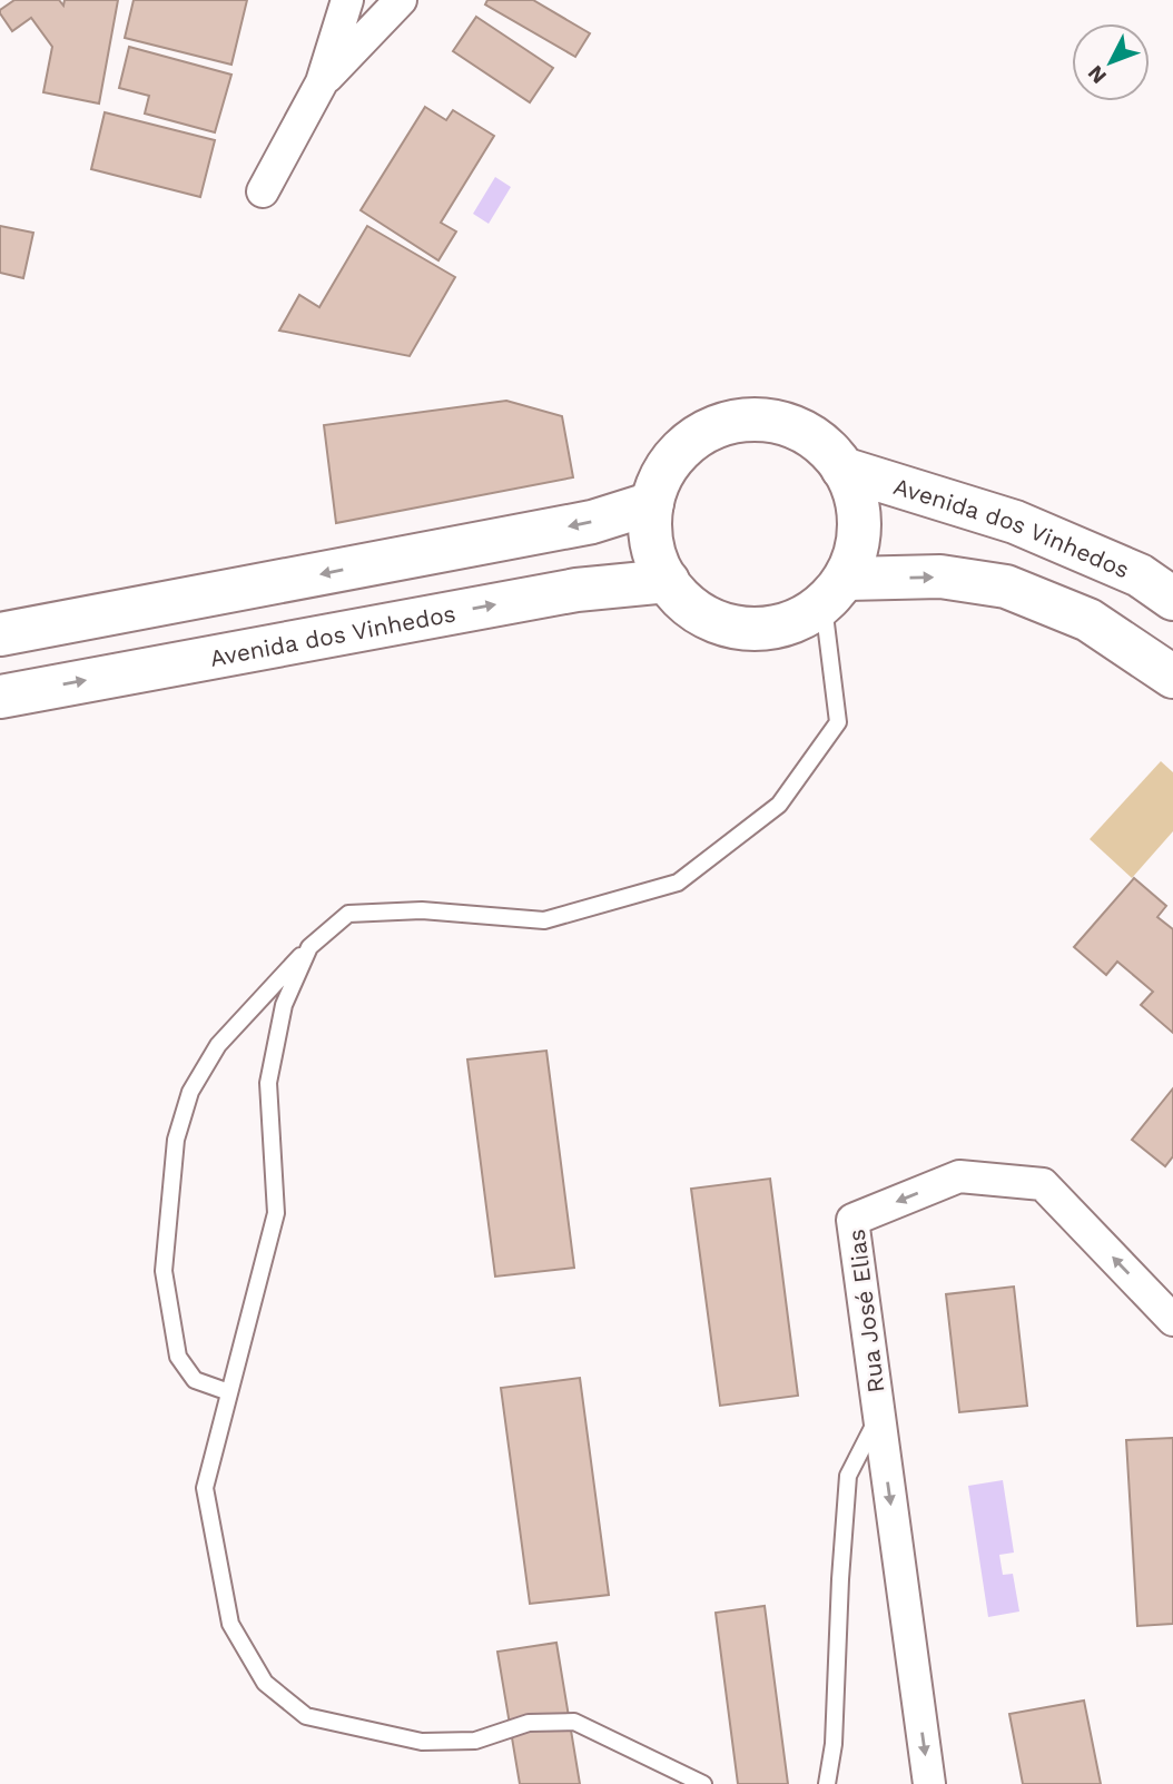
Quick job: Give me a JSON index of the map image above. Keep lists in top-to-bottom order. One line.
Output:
{"streets":{"main road":["Avenida dos Vinhedos"],"street":["Rua José Elias"]},"north":"bottom left"}
